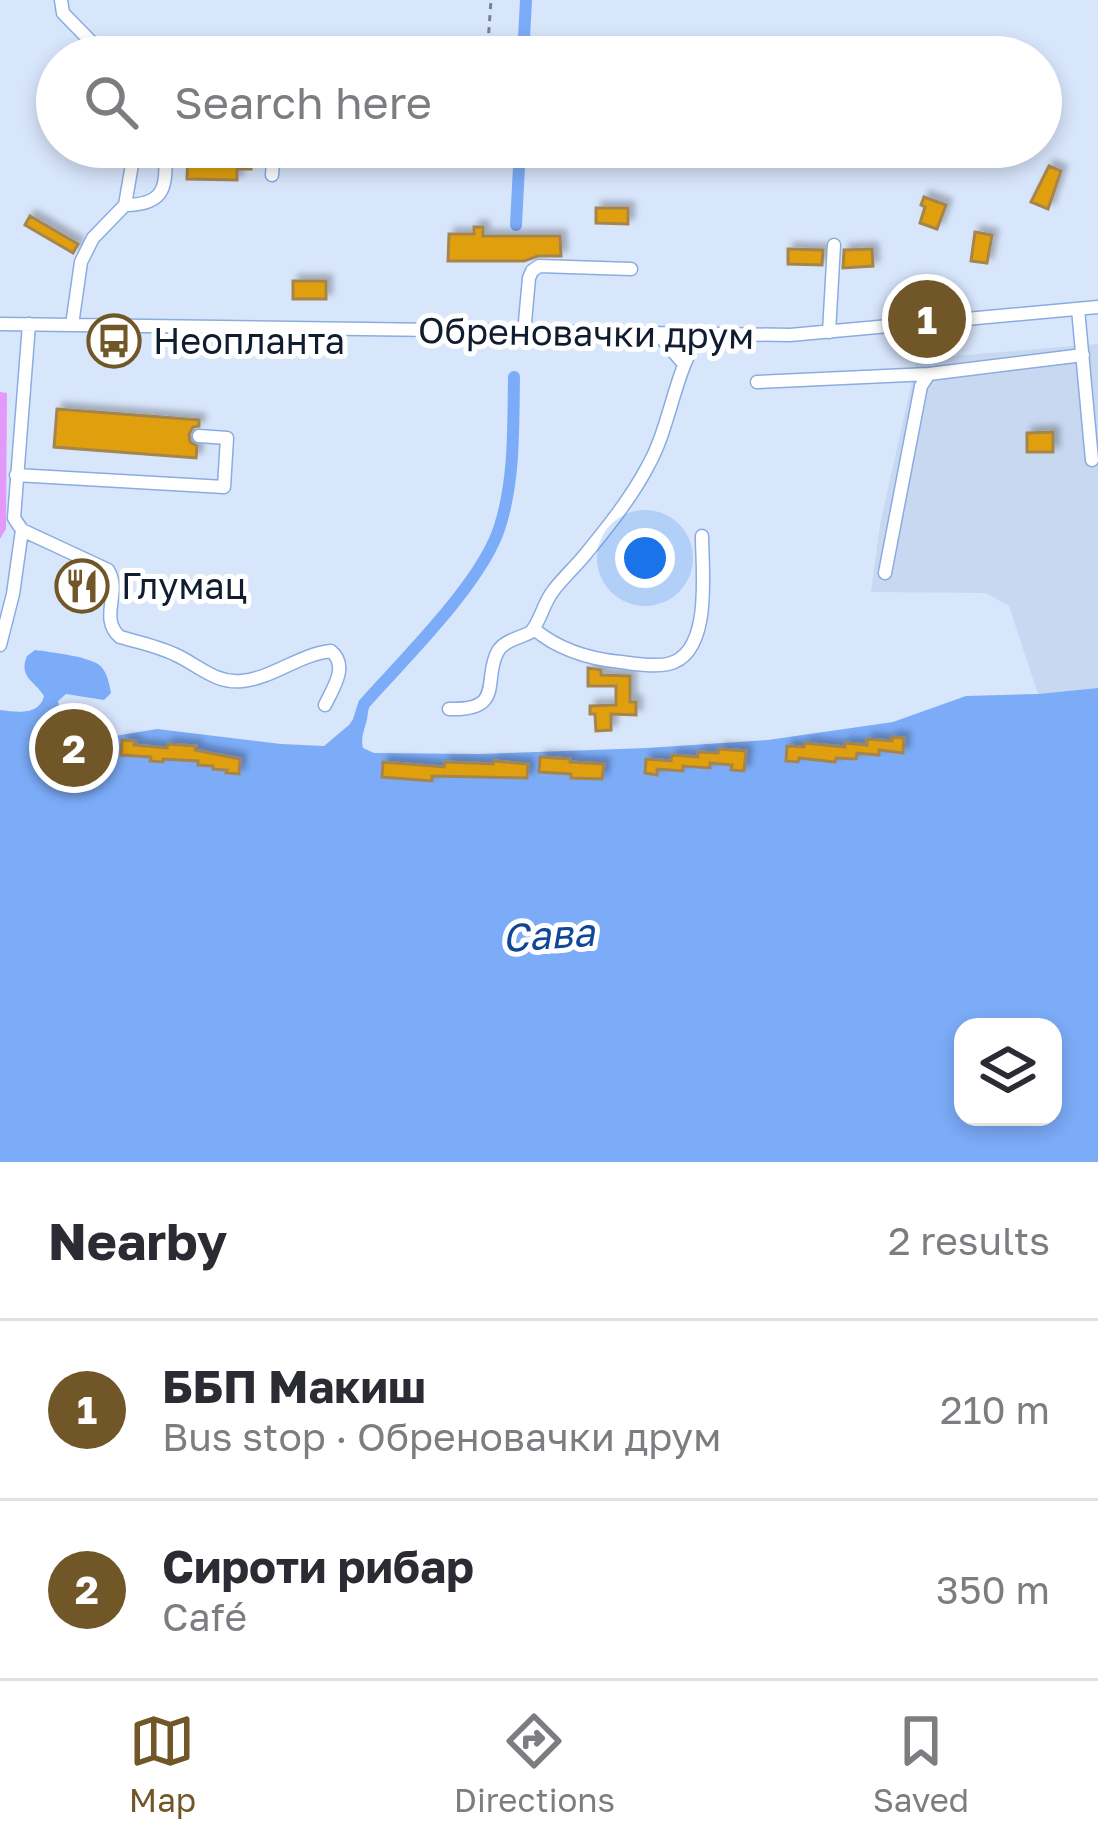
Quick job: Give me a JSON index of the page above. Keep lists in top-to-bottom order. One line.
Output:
{"streets":{"street":["Обреновачки друм"]},"water":["Сава"],"places":{"bus stop":["Неопланта"],"restaurant":["Глумац"]},"page":{"search":"Search here","pins":["1","2"],"heading":["Nearby","2 results"],"list":[{"mark":"1","name":"ББП Макиш","note":"Bus stop · Обреновачки друм","value":"210 m"},{"mark":"2","name":"Сироти рибар","note":"Café","value":"350 m"}],"nav":["Map","Directions","Saved"]}}
